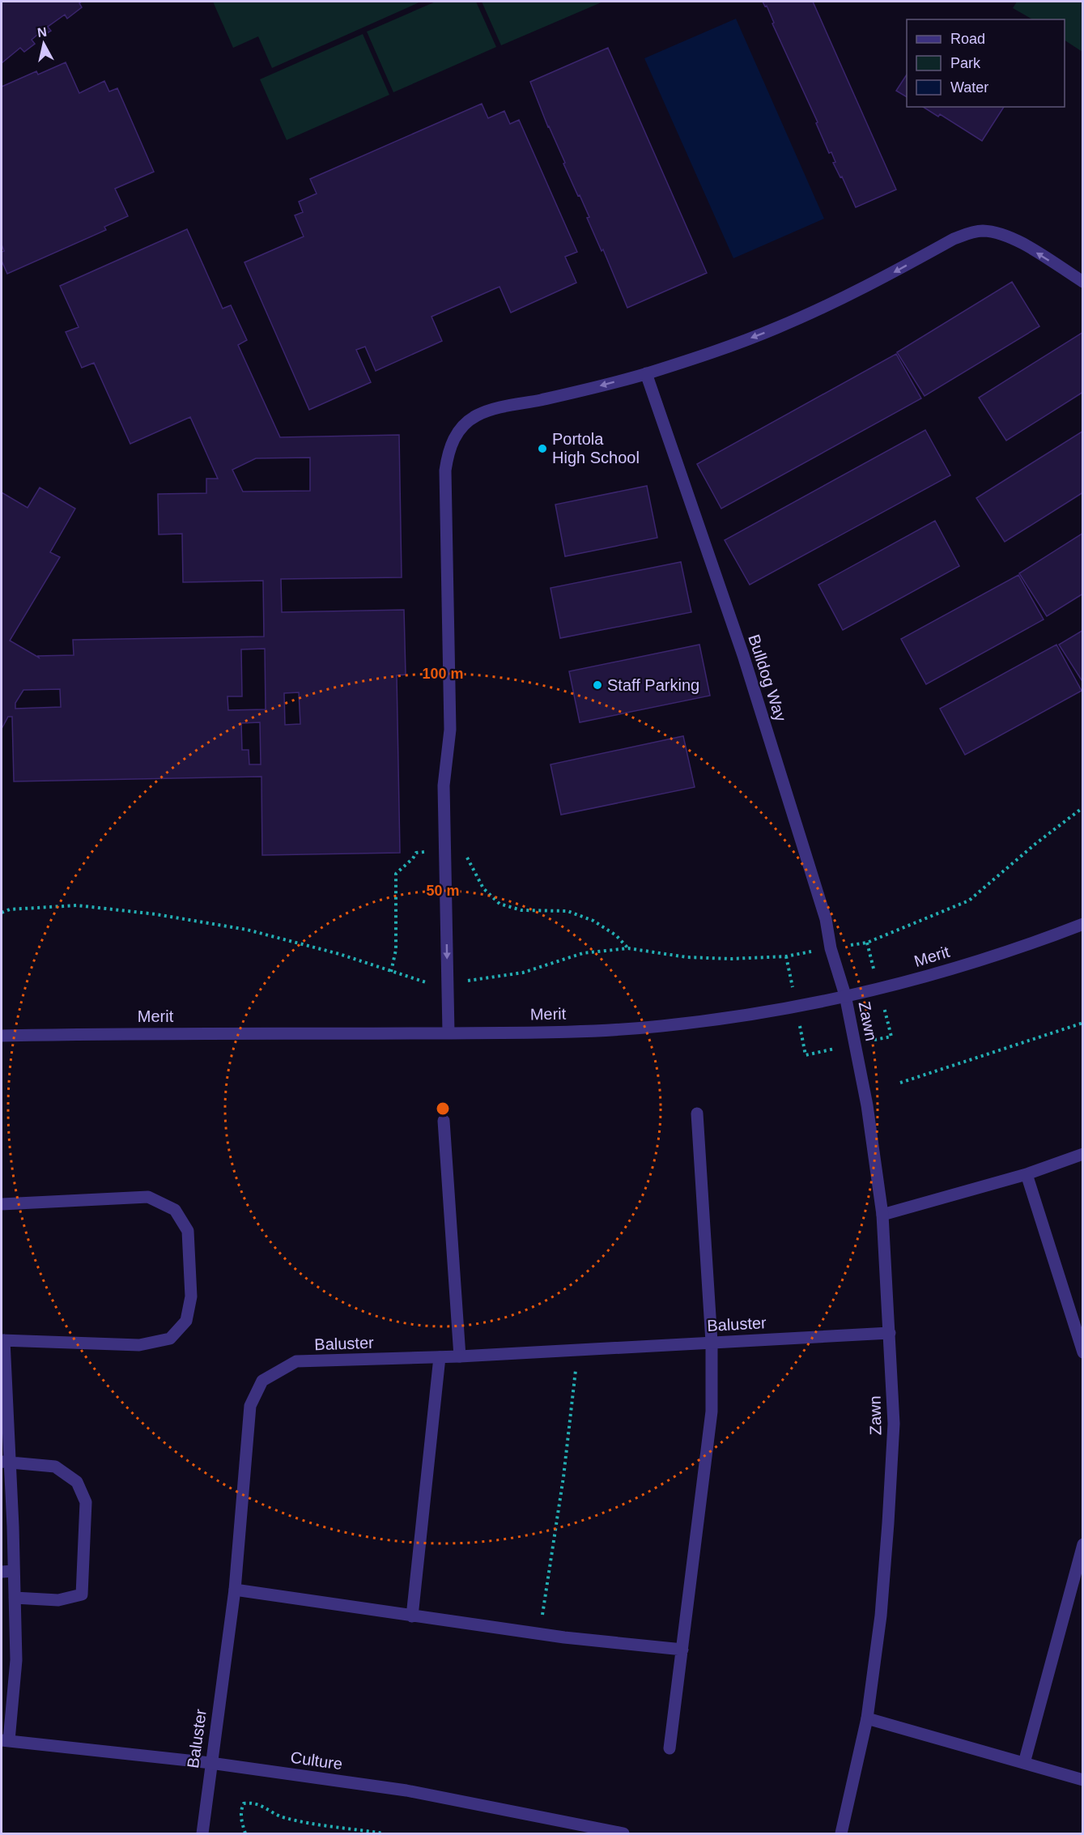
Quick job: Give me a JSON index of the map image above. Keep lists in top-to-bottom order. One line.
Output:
{"streets":{"street":["Bulldog Way","Merit","Zawn","Baluster","Culture"]},"crossings":[["Bulldog Way","Merit"],["Bulldog Way","Zawn"],["Merit","Zawn"],["Zawn","Baluster"],["Baluster","Culture"]],"places":["Portola High School","Staff Parking"],"legend":["Road","Park","Water"],"north":"top","rings":["100 m","50 m"]}
